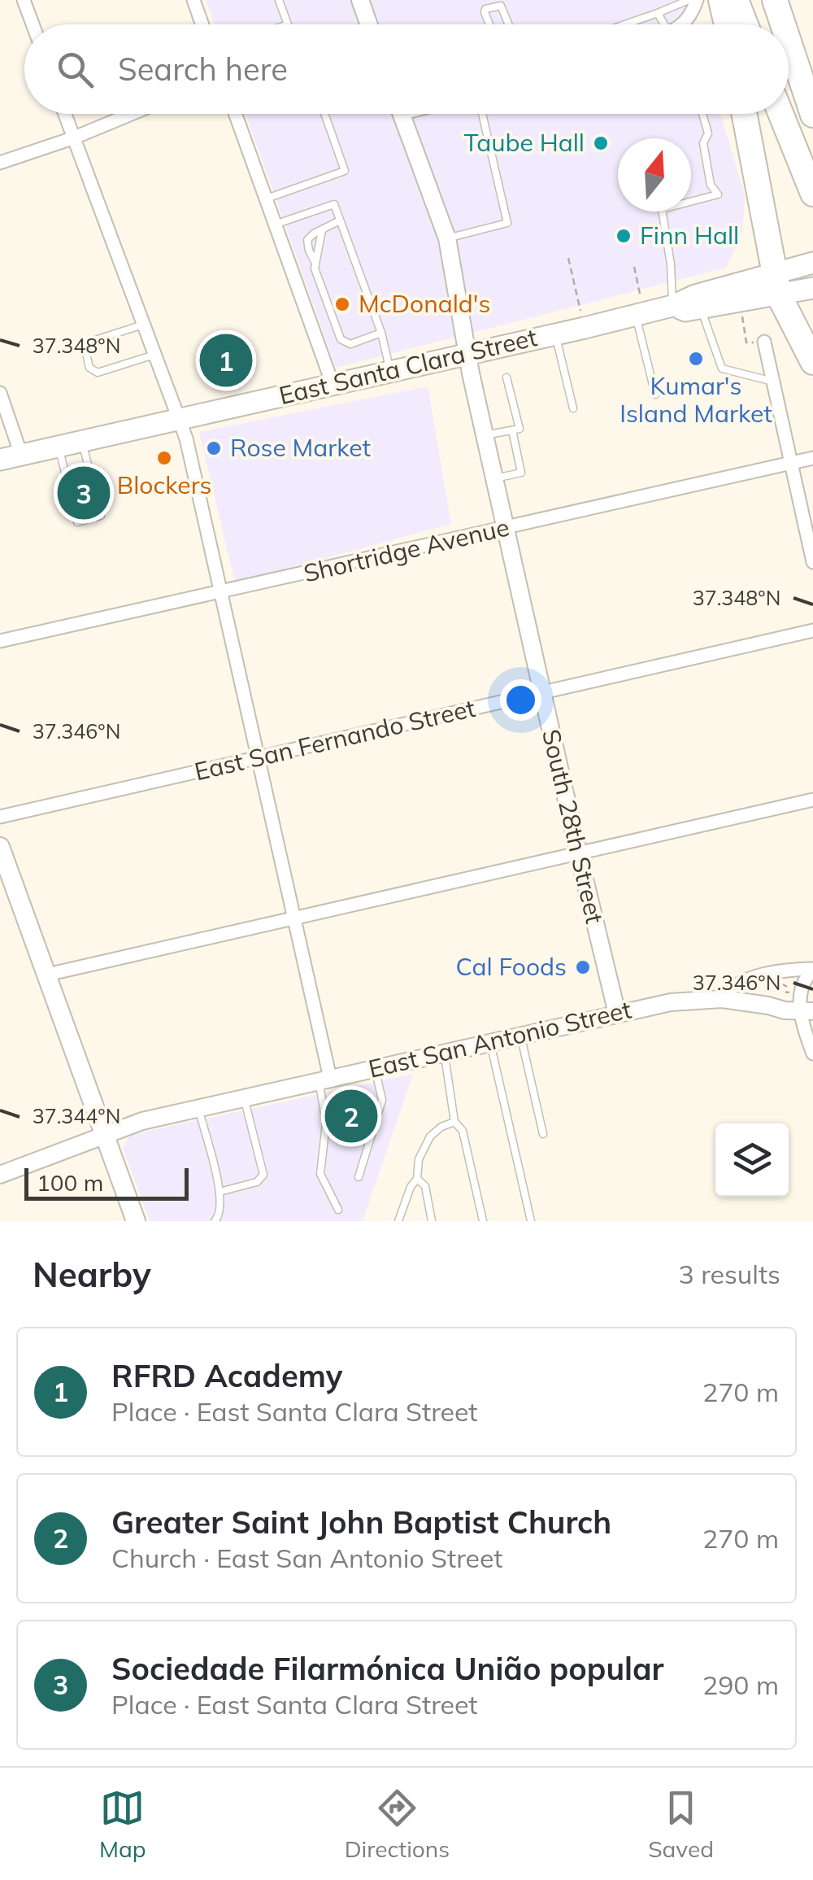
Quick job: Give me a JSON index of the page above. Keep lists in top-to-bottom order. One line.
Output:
{"streets":{"main road":["East Santa Clara Street"],"street":["Shortridge Avenue","East San Fernando Street","South 28th Street","East San Antonio Street"]},"crossings":[["East Santa Clara Street","South 28th Street"],["Shortridge Avenue","South 28th Street"],["East San Fernando Street","South 28th Street"],["South 28th Street","East San Antonio Street"]],"places":["Taube Hall","Finn Hall","McDonald's","Kumar's Island Market","Rose Market","Blockers","Cal Foods"],"scale_bar":"100 m","north":"top","page":{"search":"Search here","pins":["1","3","2"],"scale":"100 m","heading":["Nearby","3 results"],"list":[{"mark":"1","name":"RFRD Academy","note":"Place · East Santa Clara Street","value":"270 m"},{"mark":"2","name":"Greater Saint John Baptist Church","note":"Church · East San Antonio Street","value":"270 m"},{"mark":"3","name":"Sociedade Filarmónica União popular","note":"Place · East Santa Clara Street","value":"290 m"}],"nav":["Map","Directions","Saved"]},"coordinates":["37.348°N","37.346°N","37.344°N"]}
